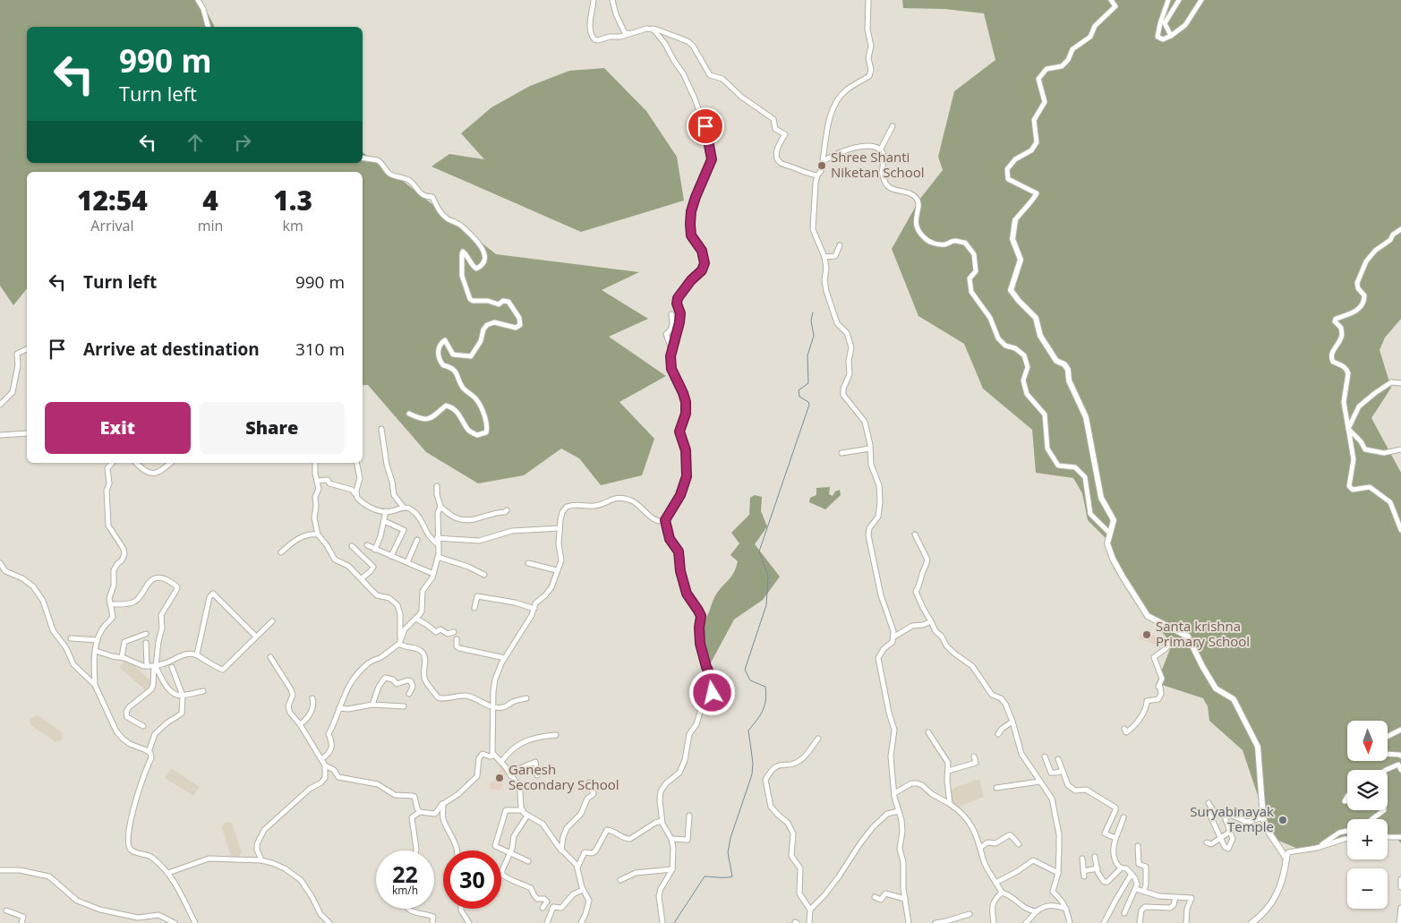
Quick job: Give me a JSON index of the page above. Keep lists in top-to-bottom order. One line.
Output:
{"places":["Shree Shanti Niketan School","Santa krishna Primary School","Ganesh Secondary School","Suryabinayak Temple"],"north":"bottom","page":{"turn":["990 m","Turn left"],"eta":["12:54","Arrival","4","min","1.3","km"],"list":[{"name":"Turn left","value":"990 m"},{"name":"Arrive at destination","value":"310 m"}],"buttons":["Exit","Share"],"map_buttons":["+","−"],"speed":"22 km/h","limit":"30"}}
